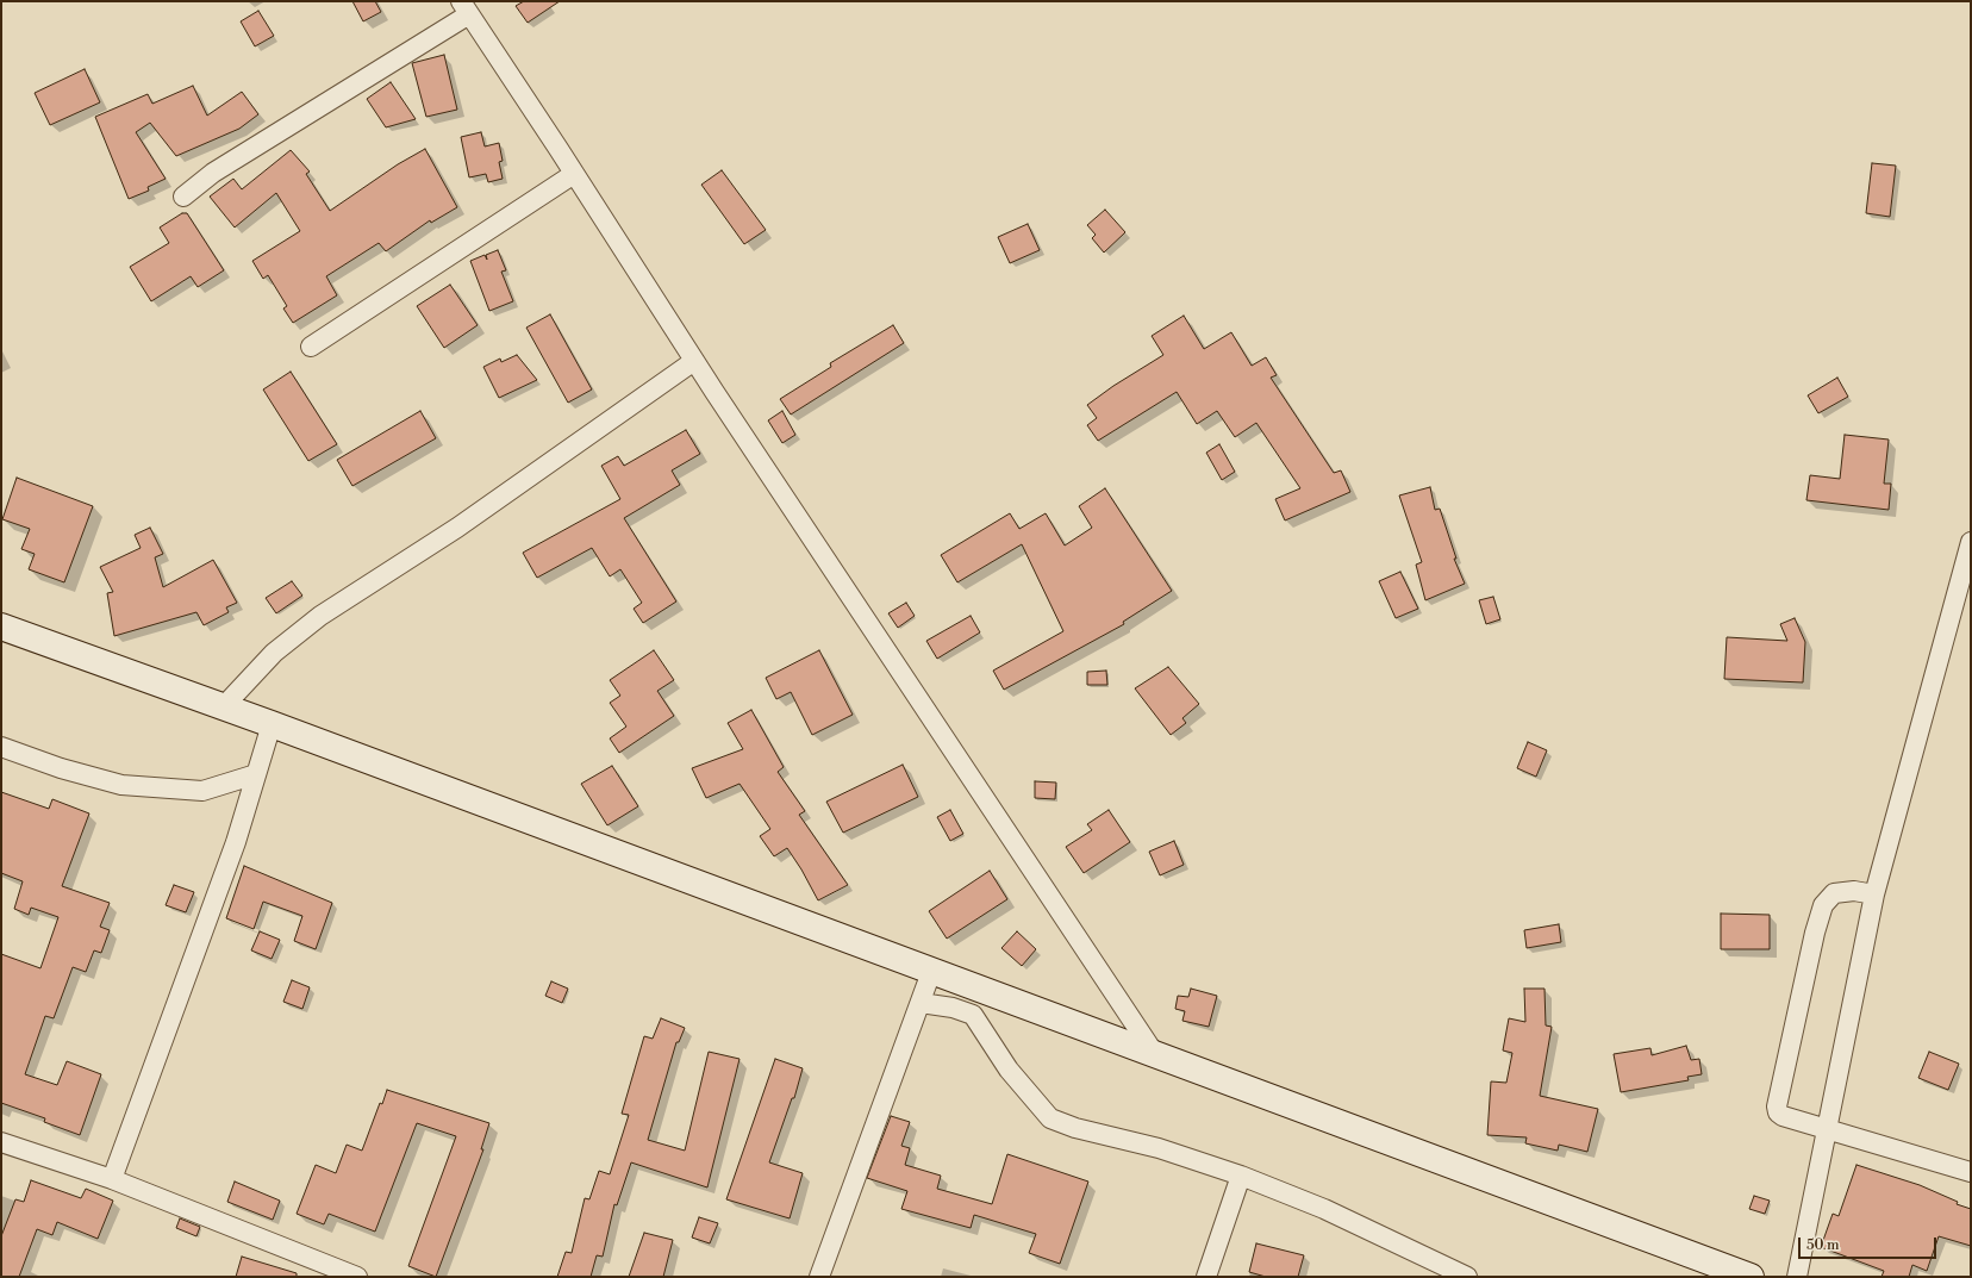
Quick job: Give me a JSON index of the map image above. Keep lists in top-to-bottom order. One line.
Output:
{"scale_bar":"50 m"}
